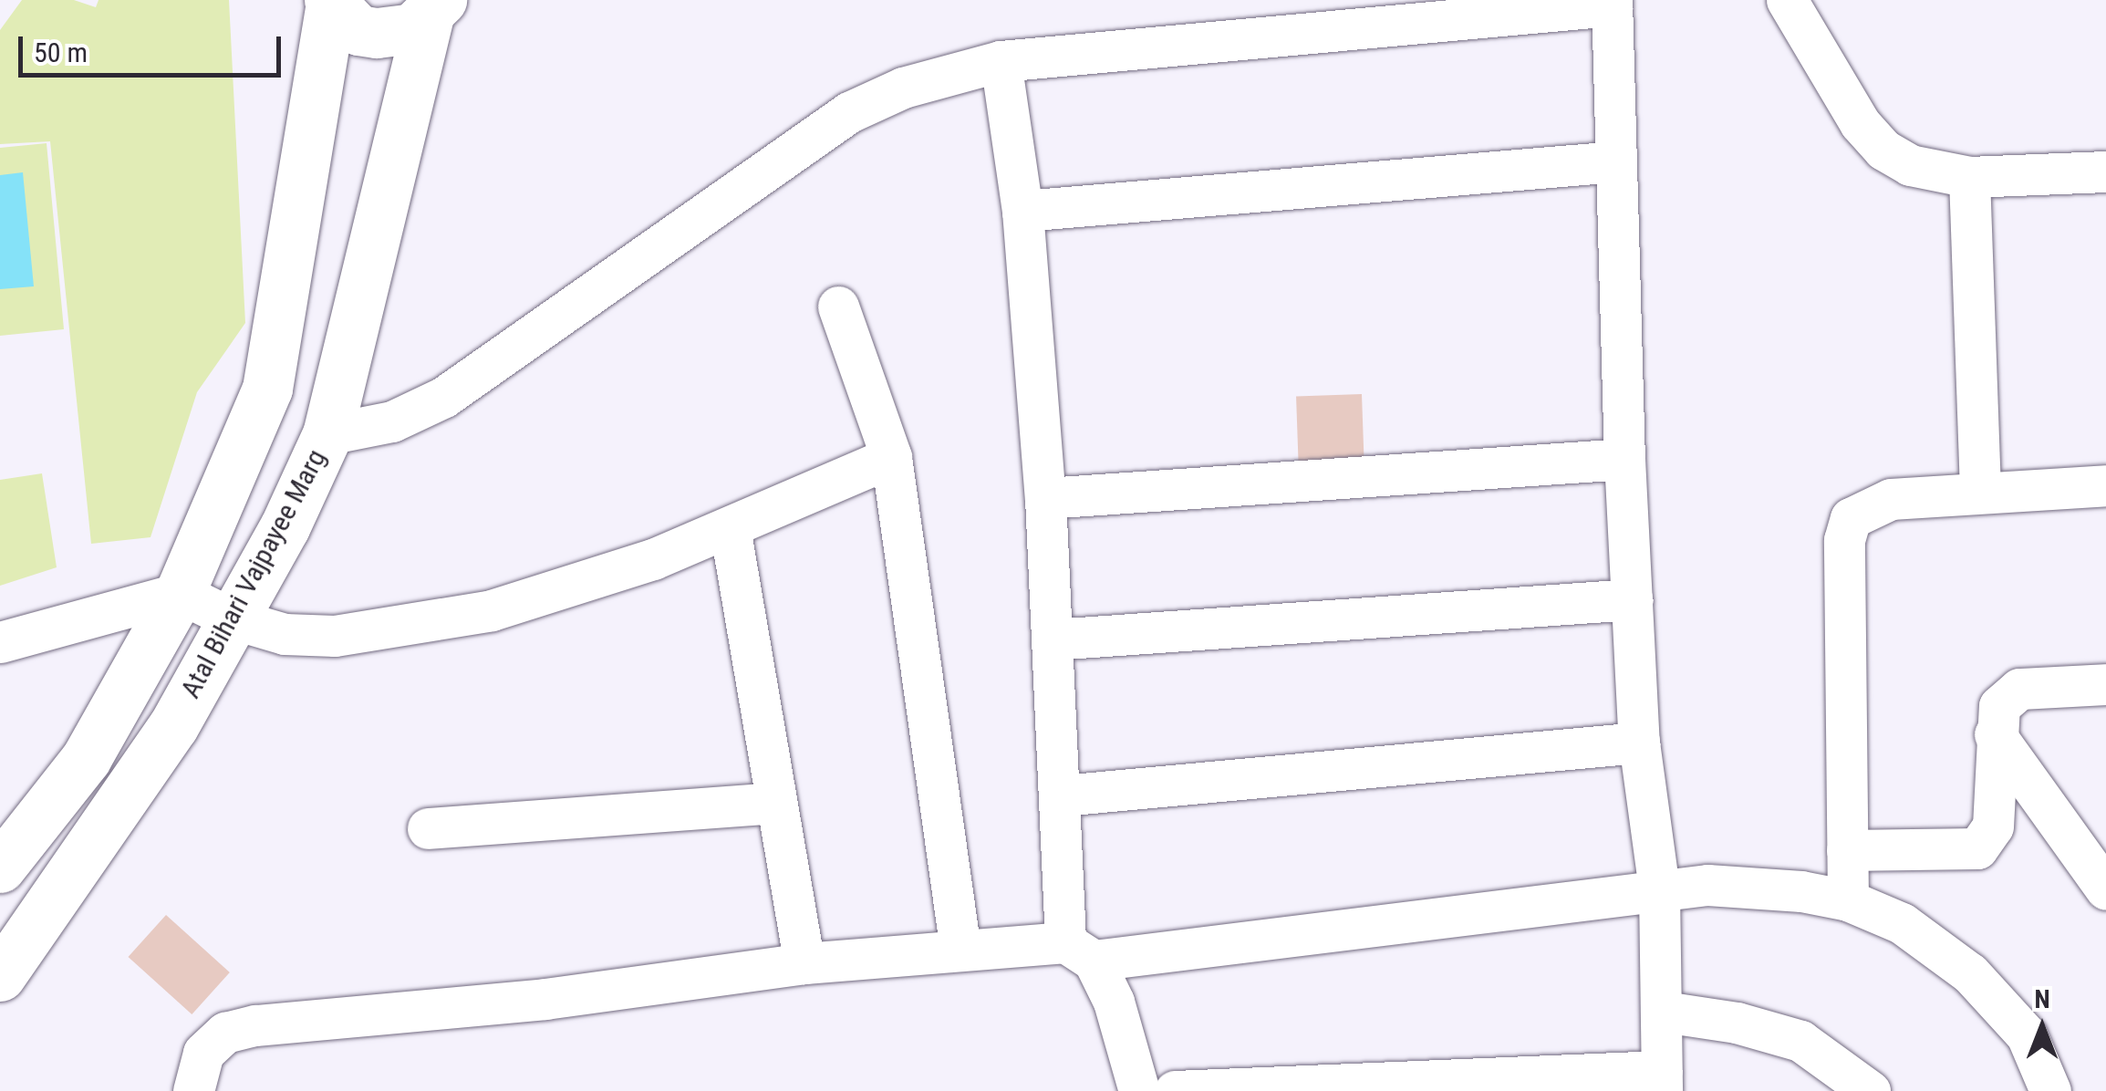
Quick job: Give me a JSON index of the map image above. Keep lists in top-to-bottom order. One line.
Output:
{"streets":{"main road":["Atal Bihari Vajpayee Marg"]},"scale_bar":"50 m","north":"top"}
